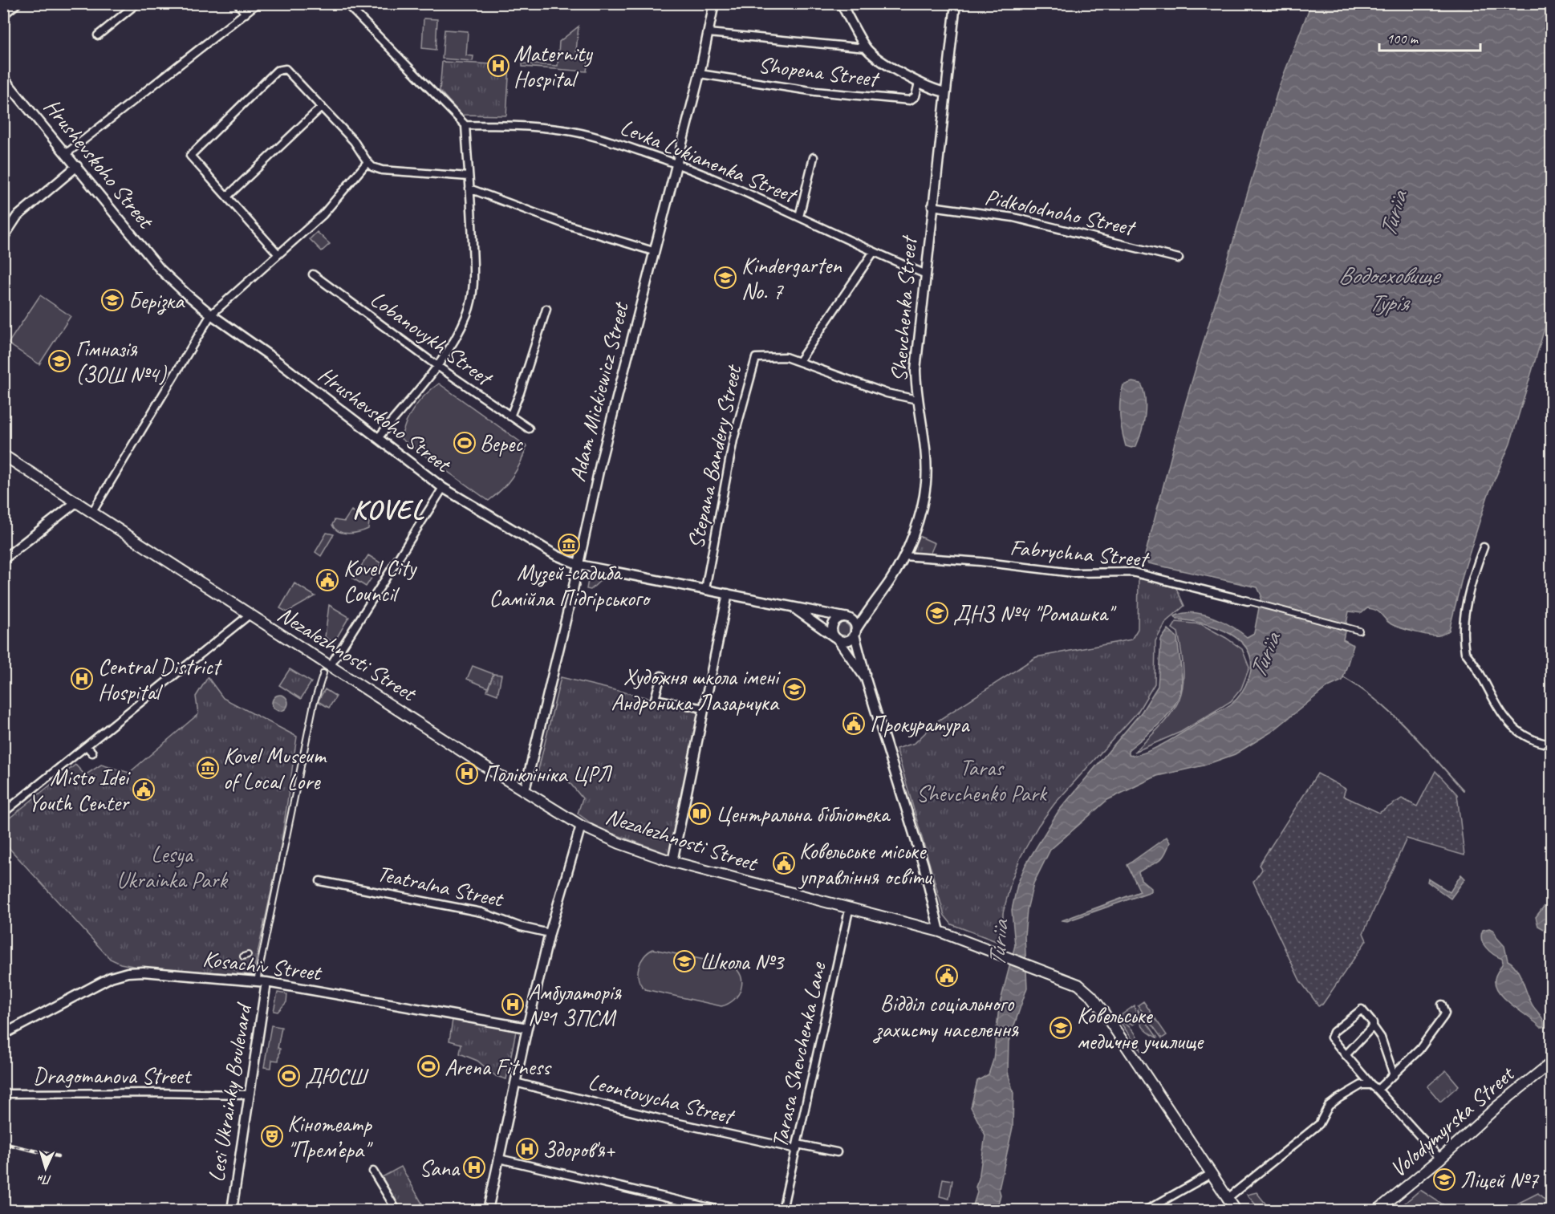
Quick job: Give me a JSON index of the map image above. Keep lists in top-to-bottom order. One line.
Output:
{"streets":{"main road":["Nezalezhnosti Street","Volodymyrska Street"],"street":["Shopena Street","Levka Lukianenka Street","Hrushevskoho Street","Pidkolodnoho Street","Shevchenka Street","Lobanovykh Street","Adam Mickiewicz Street","Stepana Bandery Street","Fabrychna Street","Teatralna Street","Kosachiv Street","Tarasa Shevchenka Lane","Dragomanova Street","Lesi Ukrainky Boulevard","Leontovycha Street"]},"crossings":[["Shopena Street","Adam Mickiewicz Street"],["Levka Lukianenka Street","Shevchenka Street"],["Levka Lukianenka Street","Adam Mickiewicz Street"],["Hrushevskoho Street","Shevchenka Street"],["Hrushevskoho Street","Adam Mickiewicz Street"],["Hrushevskoho Street","Stepana Bandery Street"],["Pidkolodnoho Street","Shevchenka Street"],["Shevchenka Street","Stepana Bandery Street"],["Shevchenka Street","Fabrychna Street"],["Adam Mickiewicz Street","Nezalezhnosti Street"],["Nezalezhnosti Street","Tarasa Shevchenka Lane"],["Kosachiv Street","Lesi Ukrainky Boulevard"],["Tarasa Shevchenka Lane","Leontovycha Street"],["Dragomanova Street","Lesi Ukrainky Boulevard"]],"districts":["KOVEL"],"water":["Turiia","Водосховище Турія"],"parks":["Taras Shevchenko Park","Lesya Ukrainka Park"],"places":{"hospital":["Maternity Hospital","Central District Hospital","Поліклініка ЦРЛ","Амбулаторія №1 ЗПСМ","Здоров'я+","Sana"],"school or university":["Kindergarten No. 7","Берізка","Гімназія (ЗОШ №4)","ДНЗ №4 \"Ромашка\"","Художня школа імені Андроника Лазарчука","Школа №3","Ковельське медичне училище","Ліцей №7"],"sports":["Верес","Arena Fitness","ДЮСШ"],"museum":["Музей-садиба Самійла Підгірського","Kovel Museum of Local Lore"],"public building":["Kovel City Council","Прокуратура","Misto Idei Youth Center","Ковельське міське управління освіти","Відділ соціального захисту населення"],"library":["Центральна бібліотека"],"theatre":["Кінотеатр \"Прем’єра\""]},"scale_bar":"100 m","north":"bottom"}
